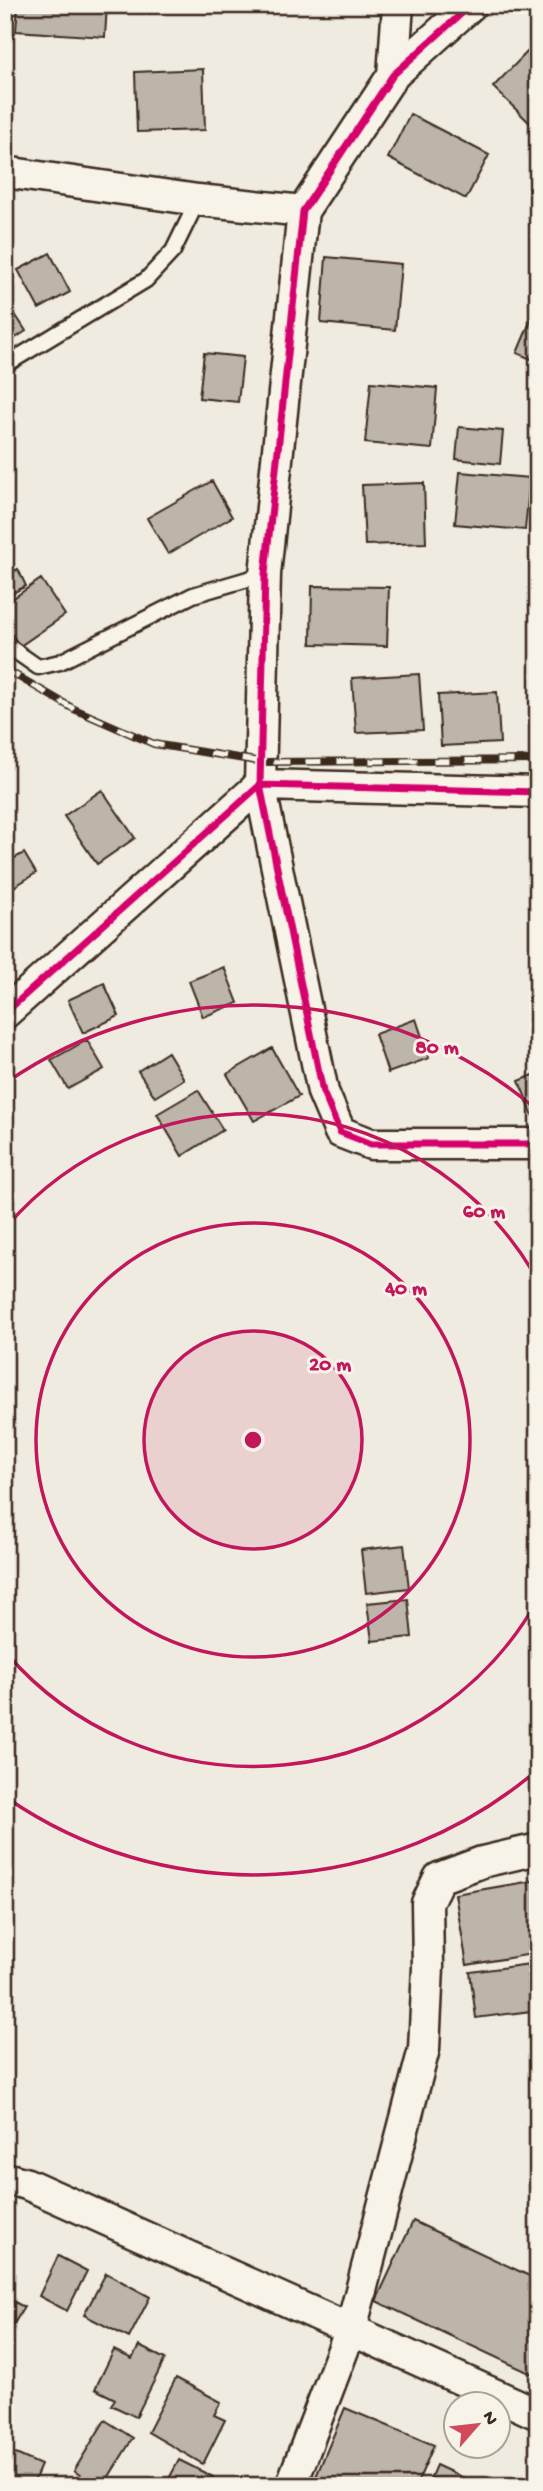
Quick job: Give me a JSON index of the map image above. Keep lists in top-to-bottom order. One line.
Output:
{"north":"top right","rings":["80 m","60 m","40 m","20 m"]}
